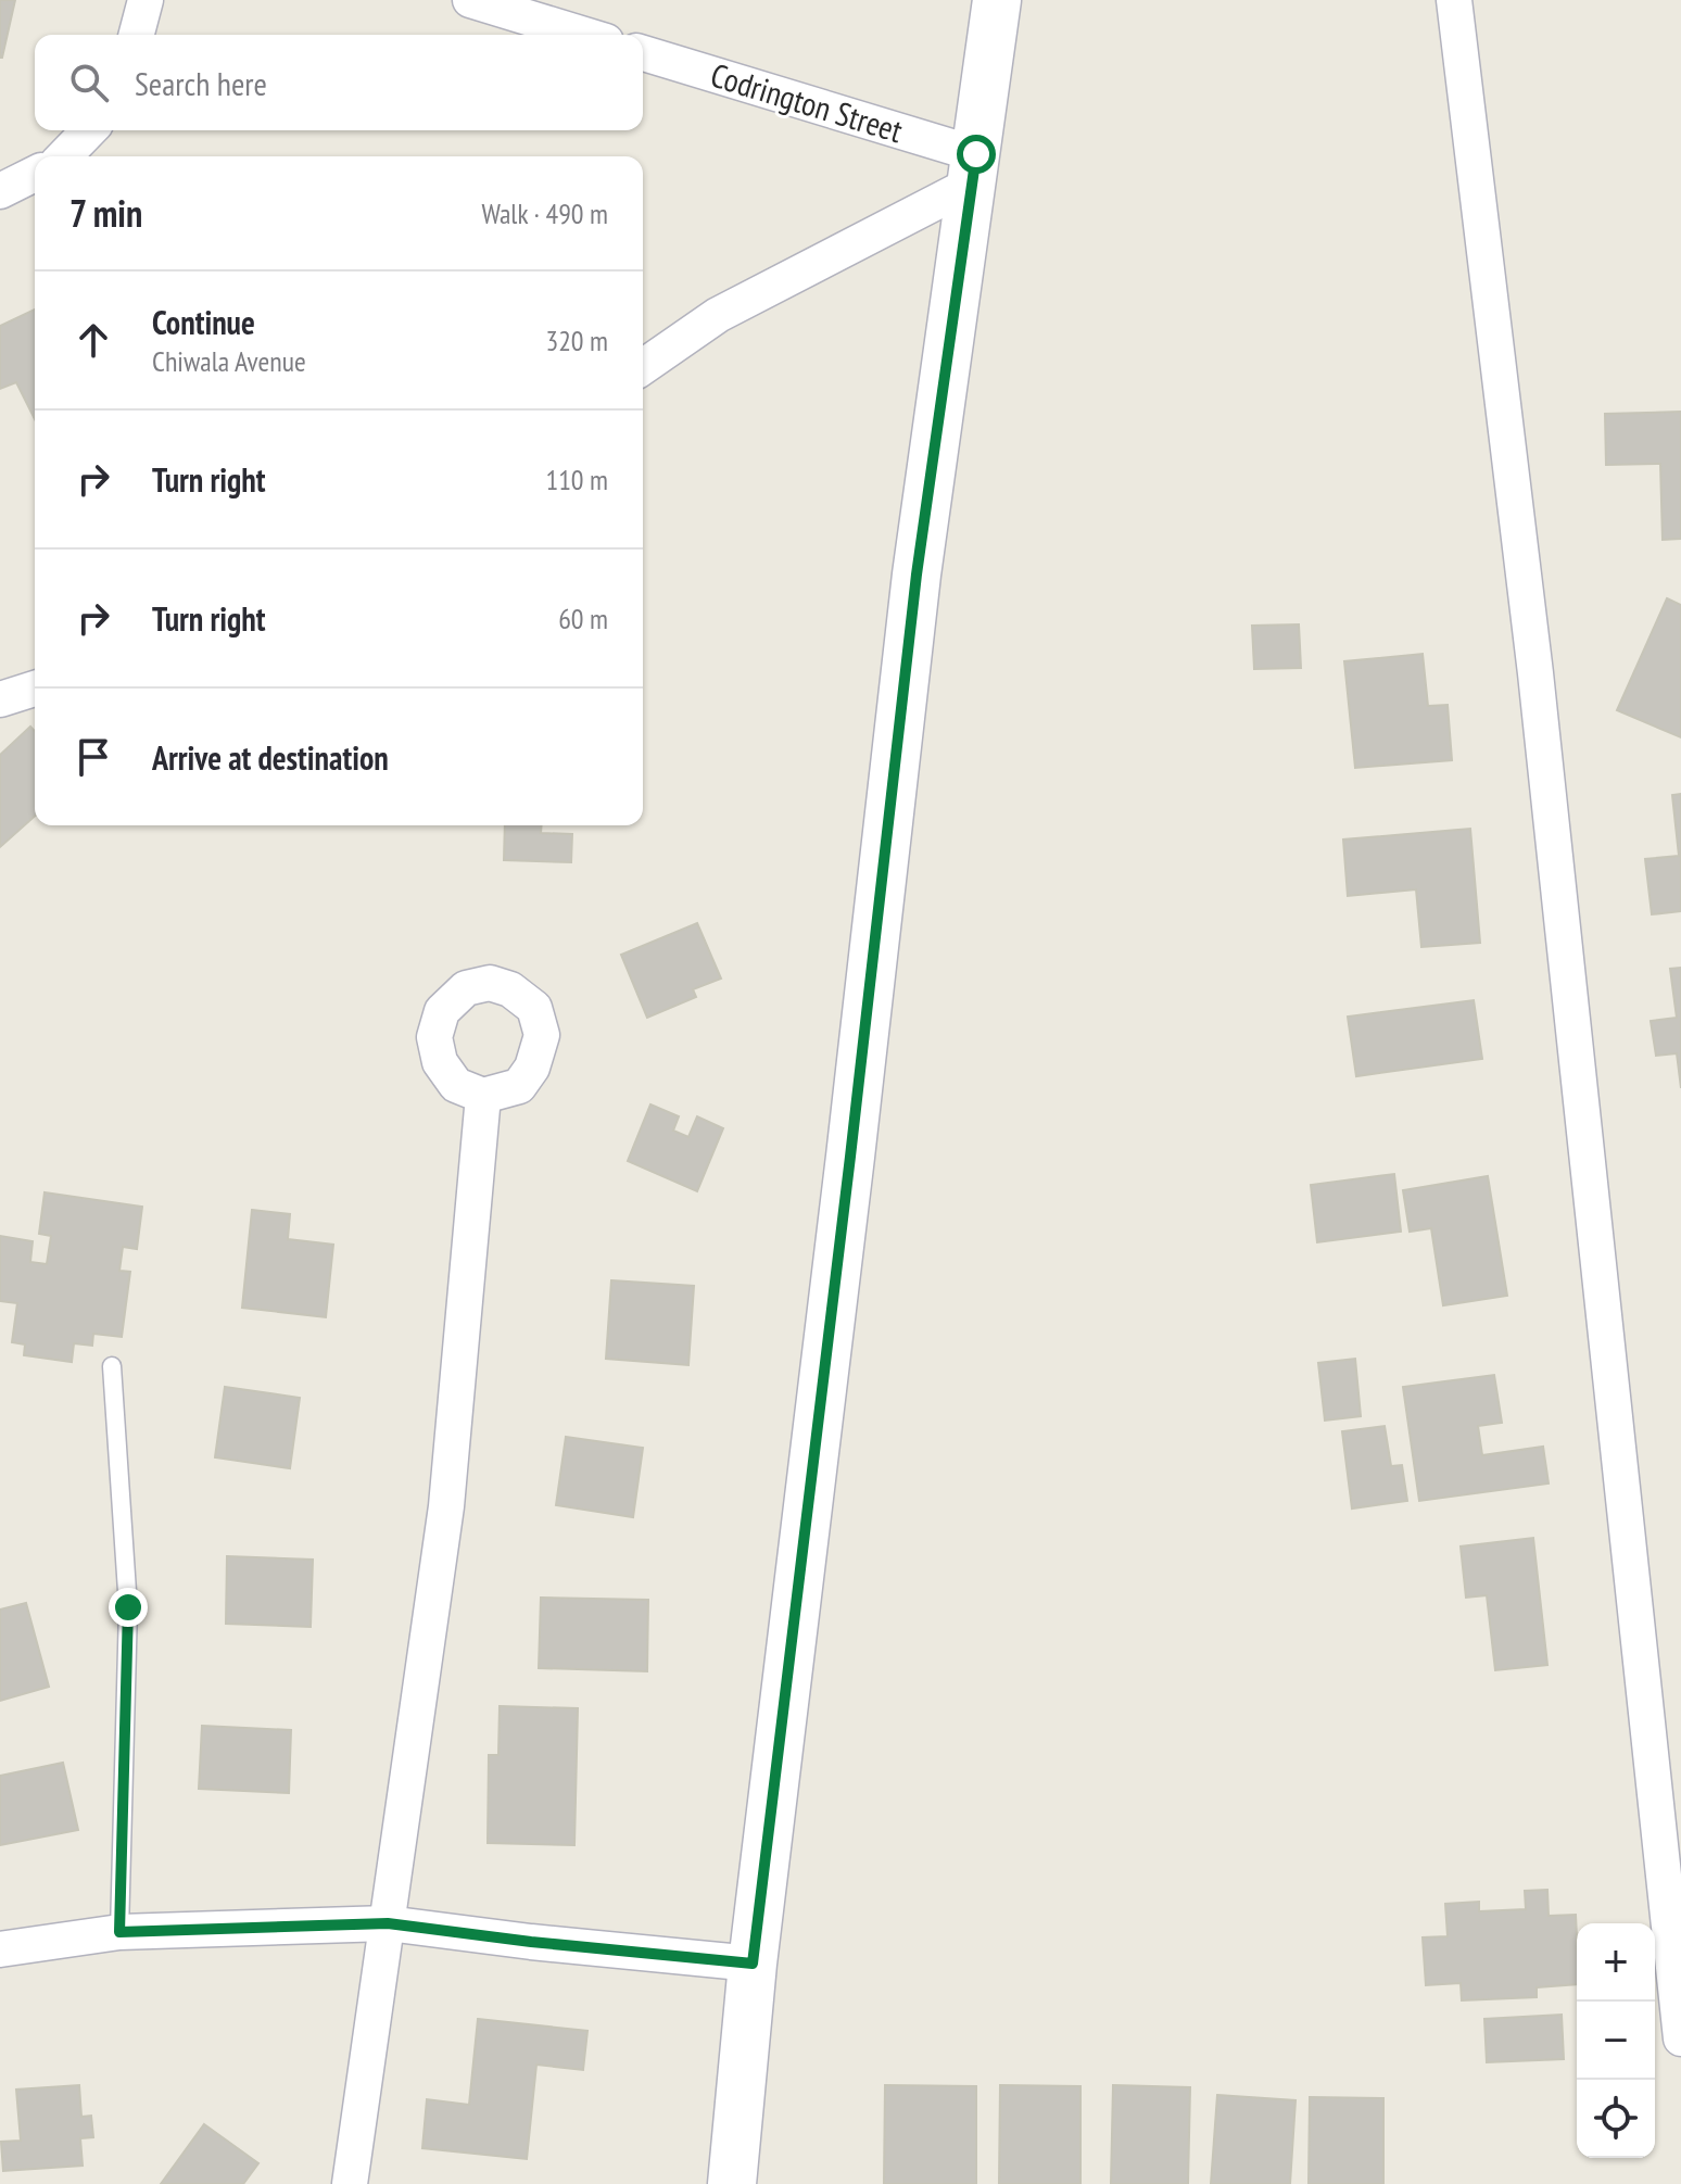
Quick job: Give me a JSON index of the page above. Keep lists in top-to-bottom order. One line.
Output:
{"streets":{"street":["Codrington Street"]},"page":{"search":"Search here","heading":["7 min","Walk · 490 m"],"list":[["Continue","Chiwala Avenue","320 m"],["Turn right","110 m"],["Turn right","60 m"],"Arrive at destination"],"map_buttons":["+","−"]}}
